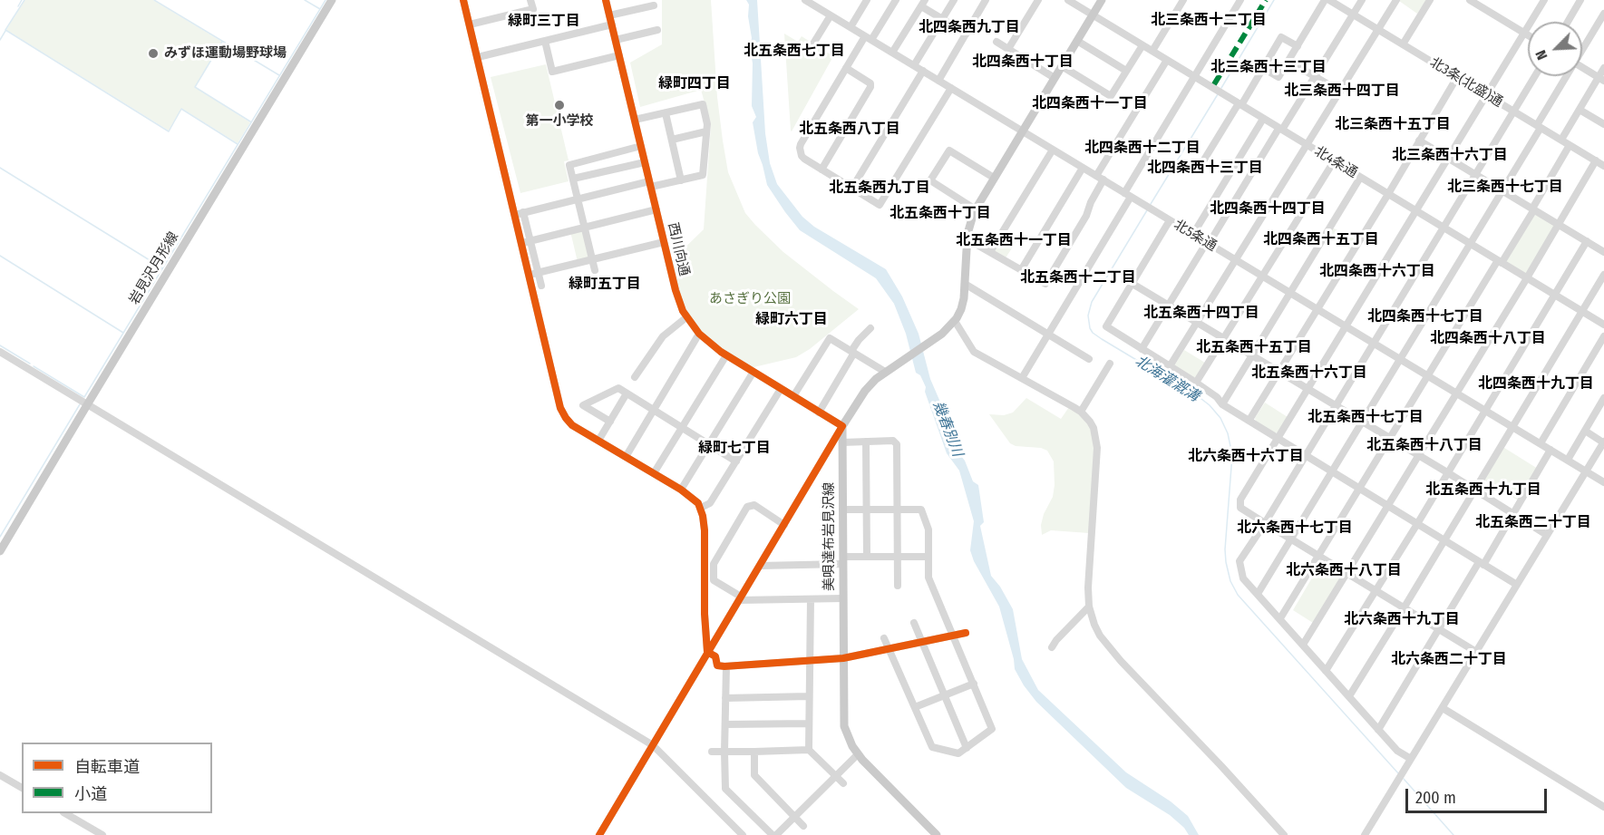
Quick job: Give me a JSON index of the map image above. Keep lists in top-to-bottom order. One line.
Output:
{"streets":{"main road":["岩見沢月形線","美唄達布岩見沢線"],"street":["北3条(北盛)通","北4条通","北5条通","西川向通"]},"crossings":[["西川向通","美唄達布岩見沢線"]],"districts":["北三条西十二丁目","緑町三丁目","北四条西九丁目","北五条西七丁目","北四条西十丁目","北三条西十三丁目","緑町四丁目","北三条西十四丁目","北四条西十一丁目","北三条西十五丁目","北五条西八丁目","北四条西十二丁目","北三条西十六丁目","北四条西十三丁目","北三条西十七丁目","北五条西九丁目","北四条西十四丁目","北五条西十丁目","北四条西十五丁目","北五条西十一丁目","北四条西十六丁目","北五条西十二丁目","緑町五丁目","北五条西十四丁目","北四条西十七丁目","緑町六丁目","北四条西十八丁目","北五条西十五丁目","北五条西十六丁目","北四条西十九丁目","北五条西十七丁目","北五条西十八丁目","緑町七丁目","北六条西十六丁目","北五条西十九丁目","北五条西二十丁目","北六条西十七丁目","北六条西十八丁目","北六条西十九丁目","北六条西二十丁目"],"water":["北海灌漑溝","幾春別川"],"parks":["あさぎり公園"],"places":["みずほ運動場野球場","第一小学校"],"legend":["自転車道","小道"],"scale_bar":"200 m","north":"bottom left"}
